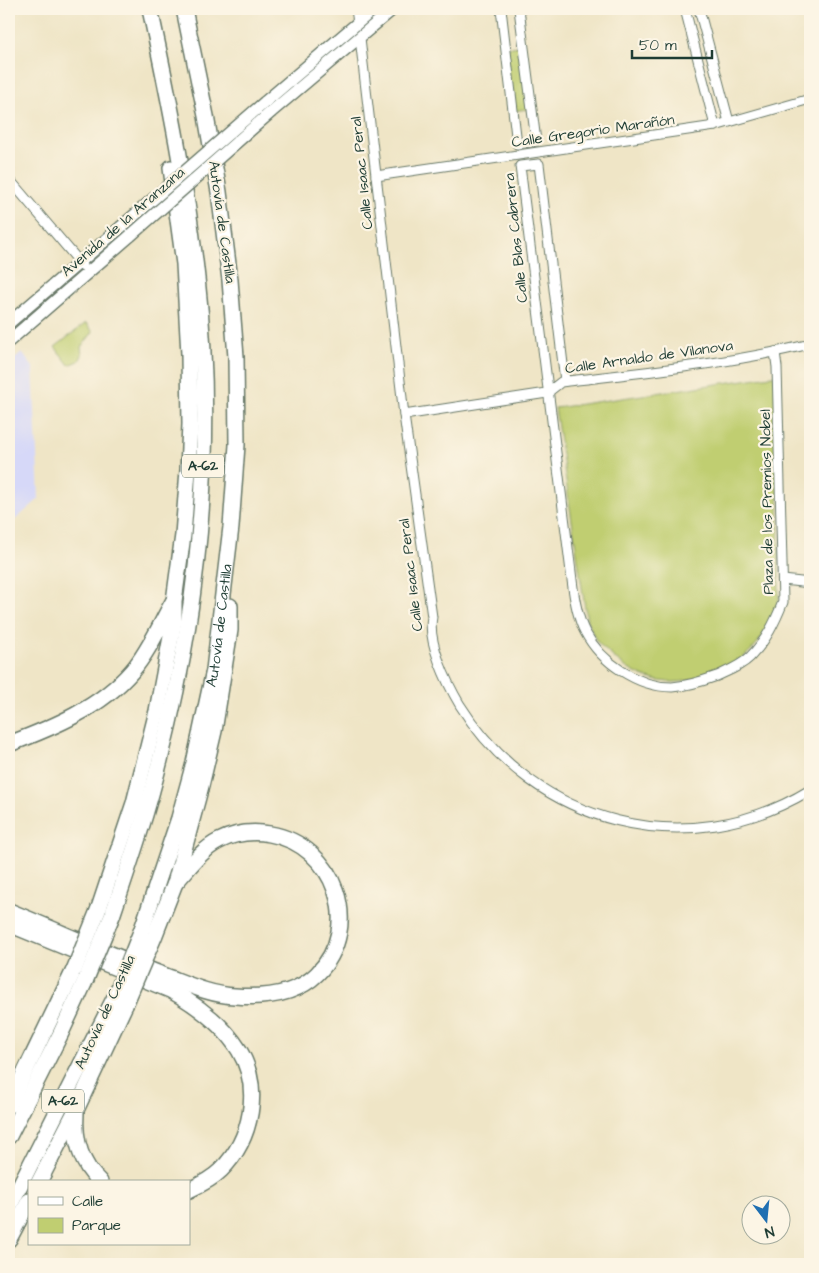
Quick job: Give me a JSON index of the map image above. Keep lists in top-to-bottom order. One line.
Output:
{"streets":{"highway":["Autovía de Castilla","A-62"],"street":["Calle Gregorio Marañón","Calle Isaac Peral","Avenida de la Aranzana","Calle Blas Cabrera","Calle Arnaldo de Vilanova","Plaza de los Premios Nobel"]},"crossings":[["Calle Gregorio Marañón","Calle Isaac Peral"],["Calle Isaac Peral","Avenida de la Aranzana"],["Calle Isaac Peral","Calle Arnaldo de Vilanova"],["Calle Blas Cabrera","Calle Arnaldo de Vilanova"],["Calle Blas Cabrera","Plaza de los Premios Nobel"],["Calle Arnaldo de Vilanova","Plaza de los Premios Nobel"]],"legend":["Calle","Parque"],"scale_bar":"50 m","north":"bottom"}
